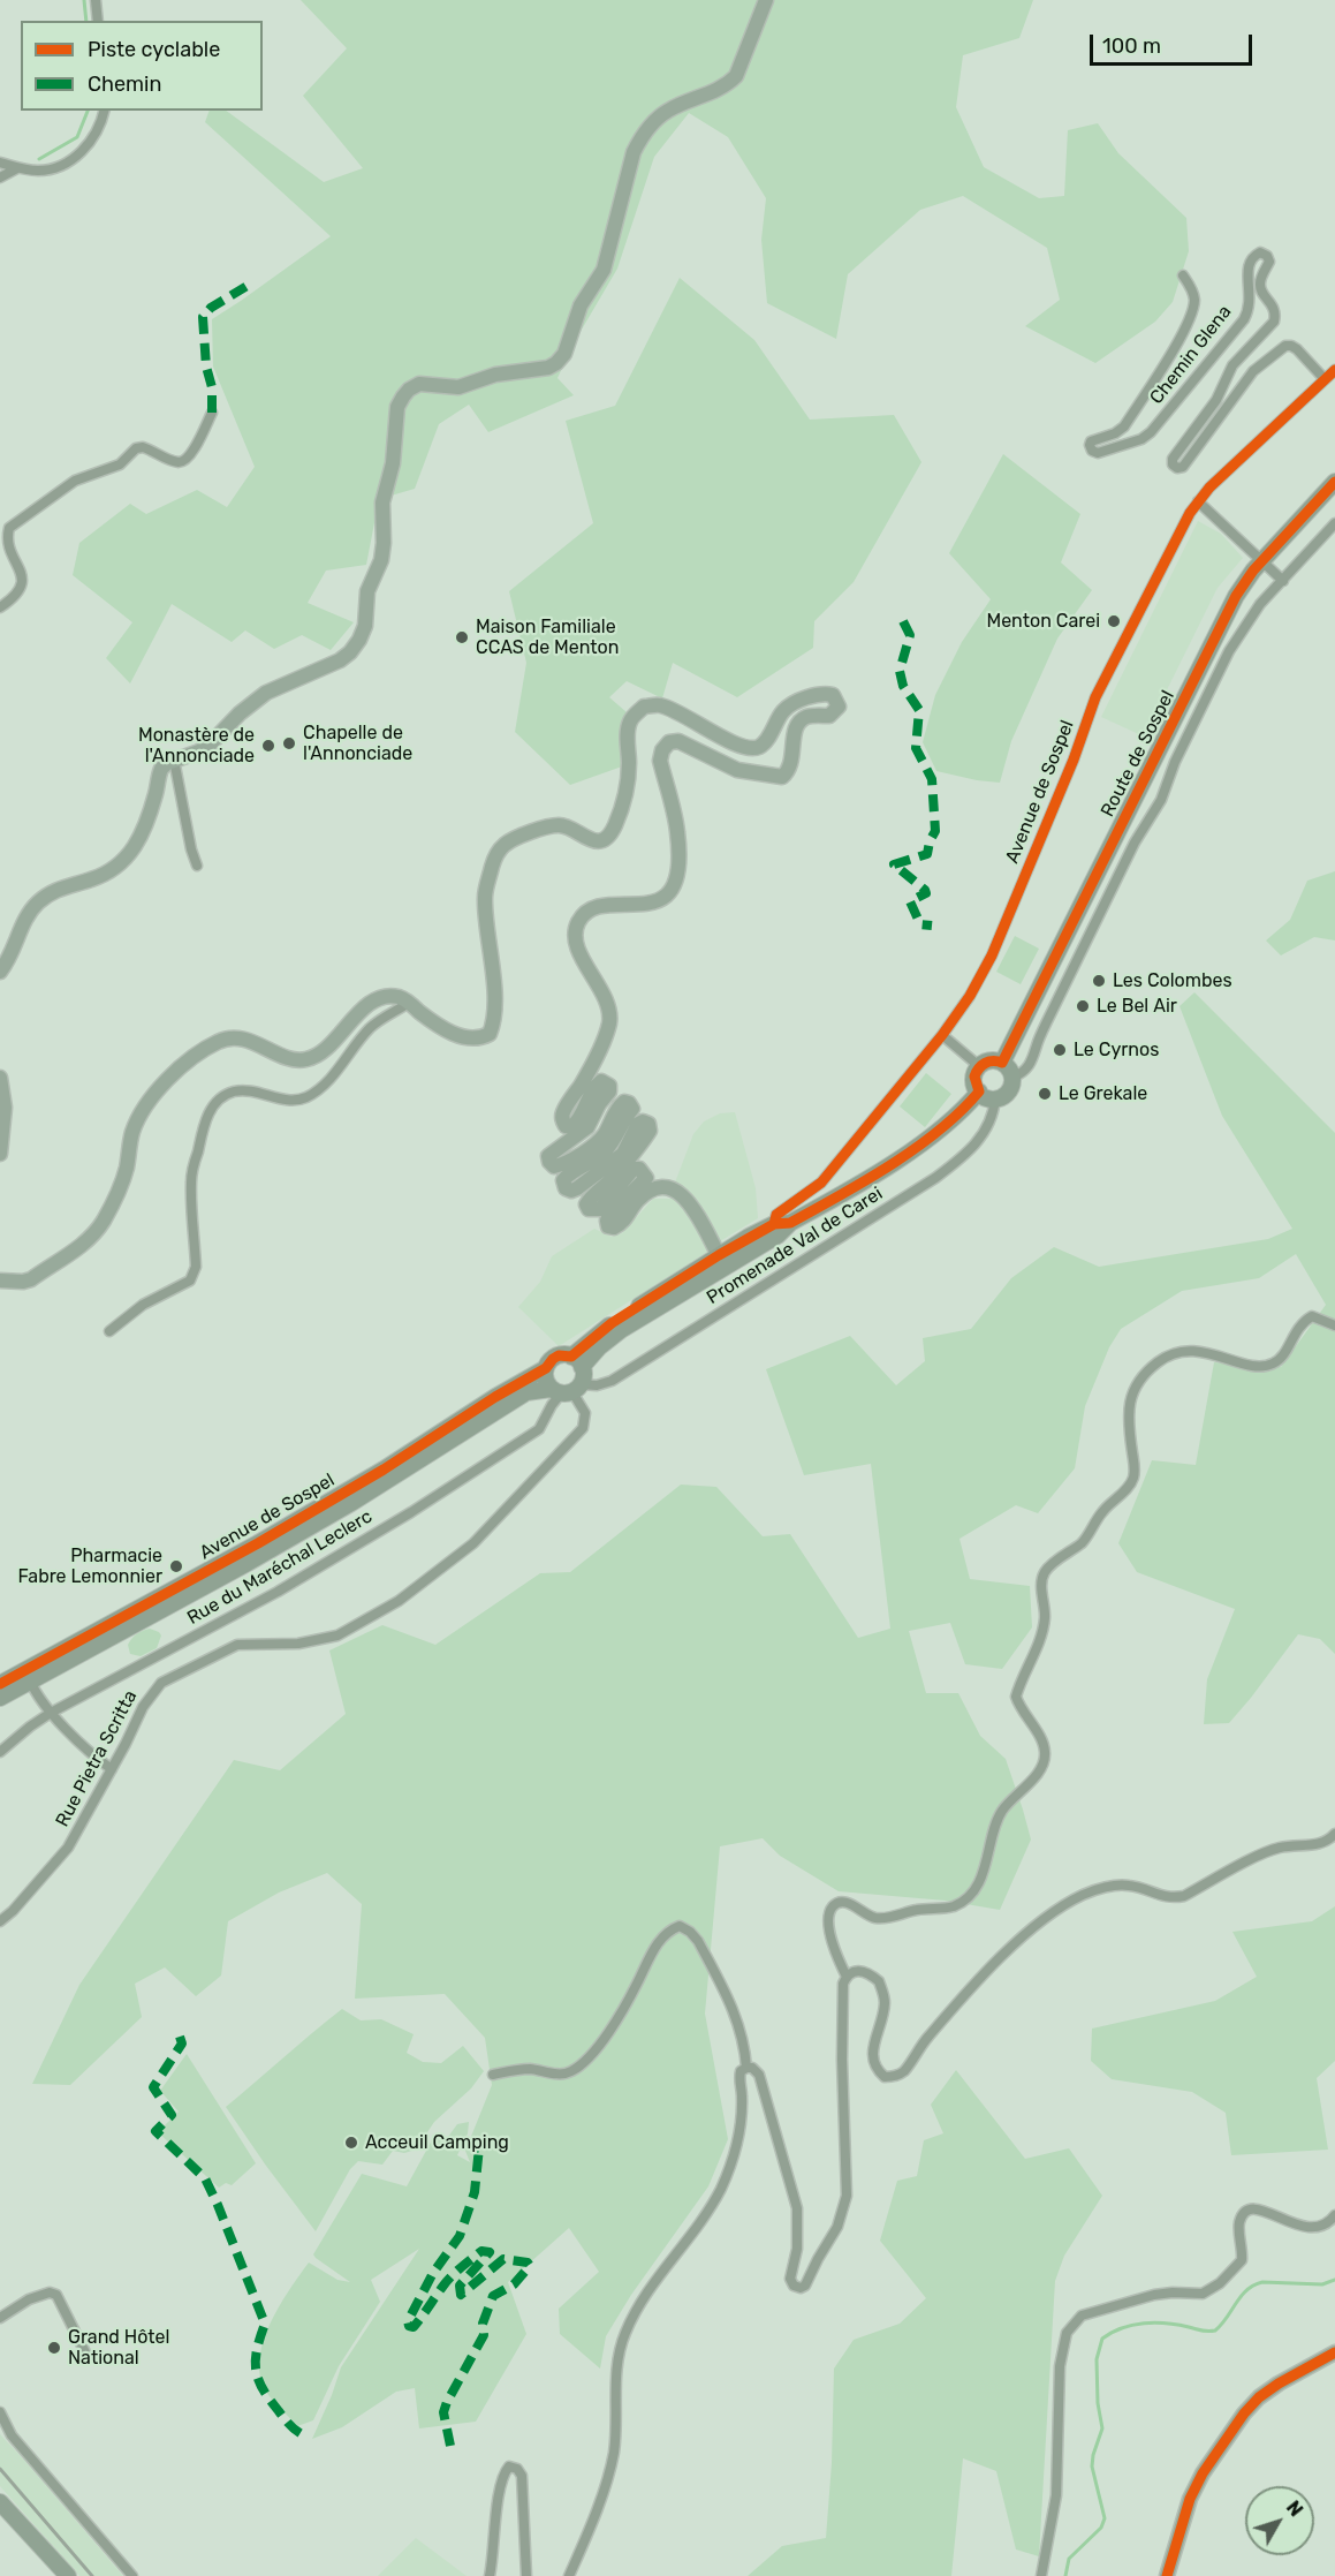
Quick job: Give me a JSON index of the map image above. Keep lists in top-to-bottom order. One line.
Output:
{"streets":{"main road":["Route de Sospel","Avenue de Sospel"],"street":["Chemin Glena","Promenade Val de Carei","Rue du Maréchal Leclerc","Rue Pietra Scritta"]},"crossings":[["Chemin Glena","Avenue de Sospel"],["Route de Sospel","Avenue de Sospel"],["Route de Sospel","Promenade Val de Carei"],["Avenue de Sospel","Promenade Val de Carei"],["Avenue de Sospel","Rue du Maréchal Leclerc"],["Avenue de Sospel","Rue Pietra Scritta"],["Promenade Val de Carei","Rue du Maréchal Leclerc"],["Promenade Val de Carei","Rue Pietra Scritta"],["Rue du Maréchal Leclerc","Rue Pietra Scritta"]],"places":["Menton Carei","Maison Familiale CCAS de Menton","Chapelle de l'Annonciade","Monastère de l'Annonciade","Les Colombes","Le Bel Air","Le Cyrnos","Le Grekale","Pharmacie Fabre Lemonnier","Acceuil Camping","Grand Hôtel National"],"legend":["Piste cyclable","Chemin"],"scale_bar":"100 m","north":"top right"}
